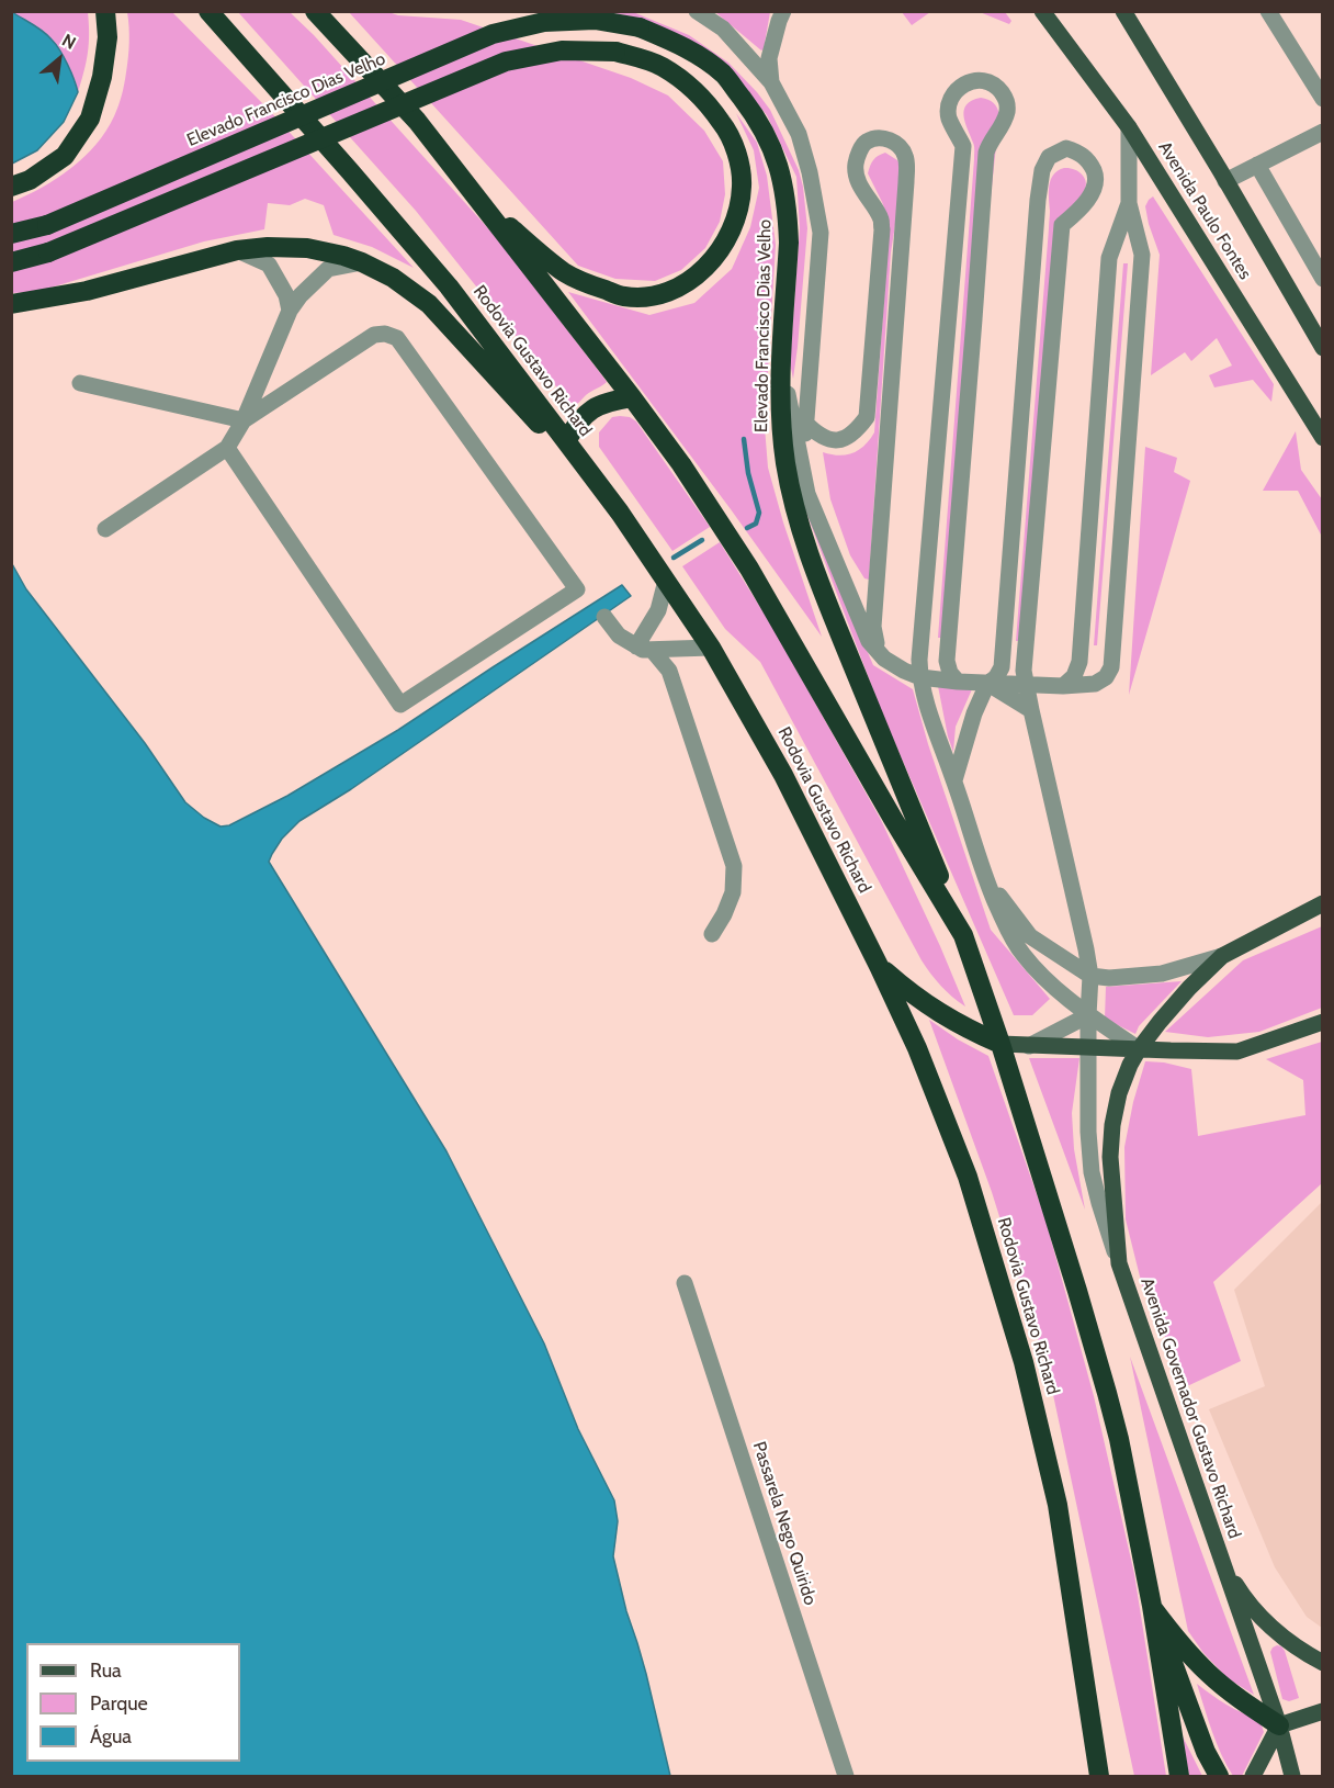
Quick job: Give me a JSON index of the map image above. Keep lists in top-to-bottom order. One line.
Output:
{"streets":{"highway":["Elevado Francisco Dias Velho","Rodovia Gustavo Richard"],"main road":["Avenida Paulo Fontes","Avenida Governador Gustavo Richard"],"street":["Passarela Nego Quirido"]},"legend":["Rua","Parque","Água"],"north":"top right"}
